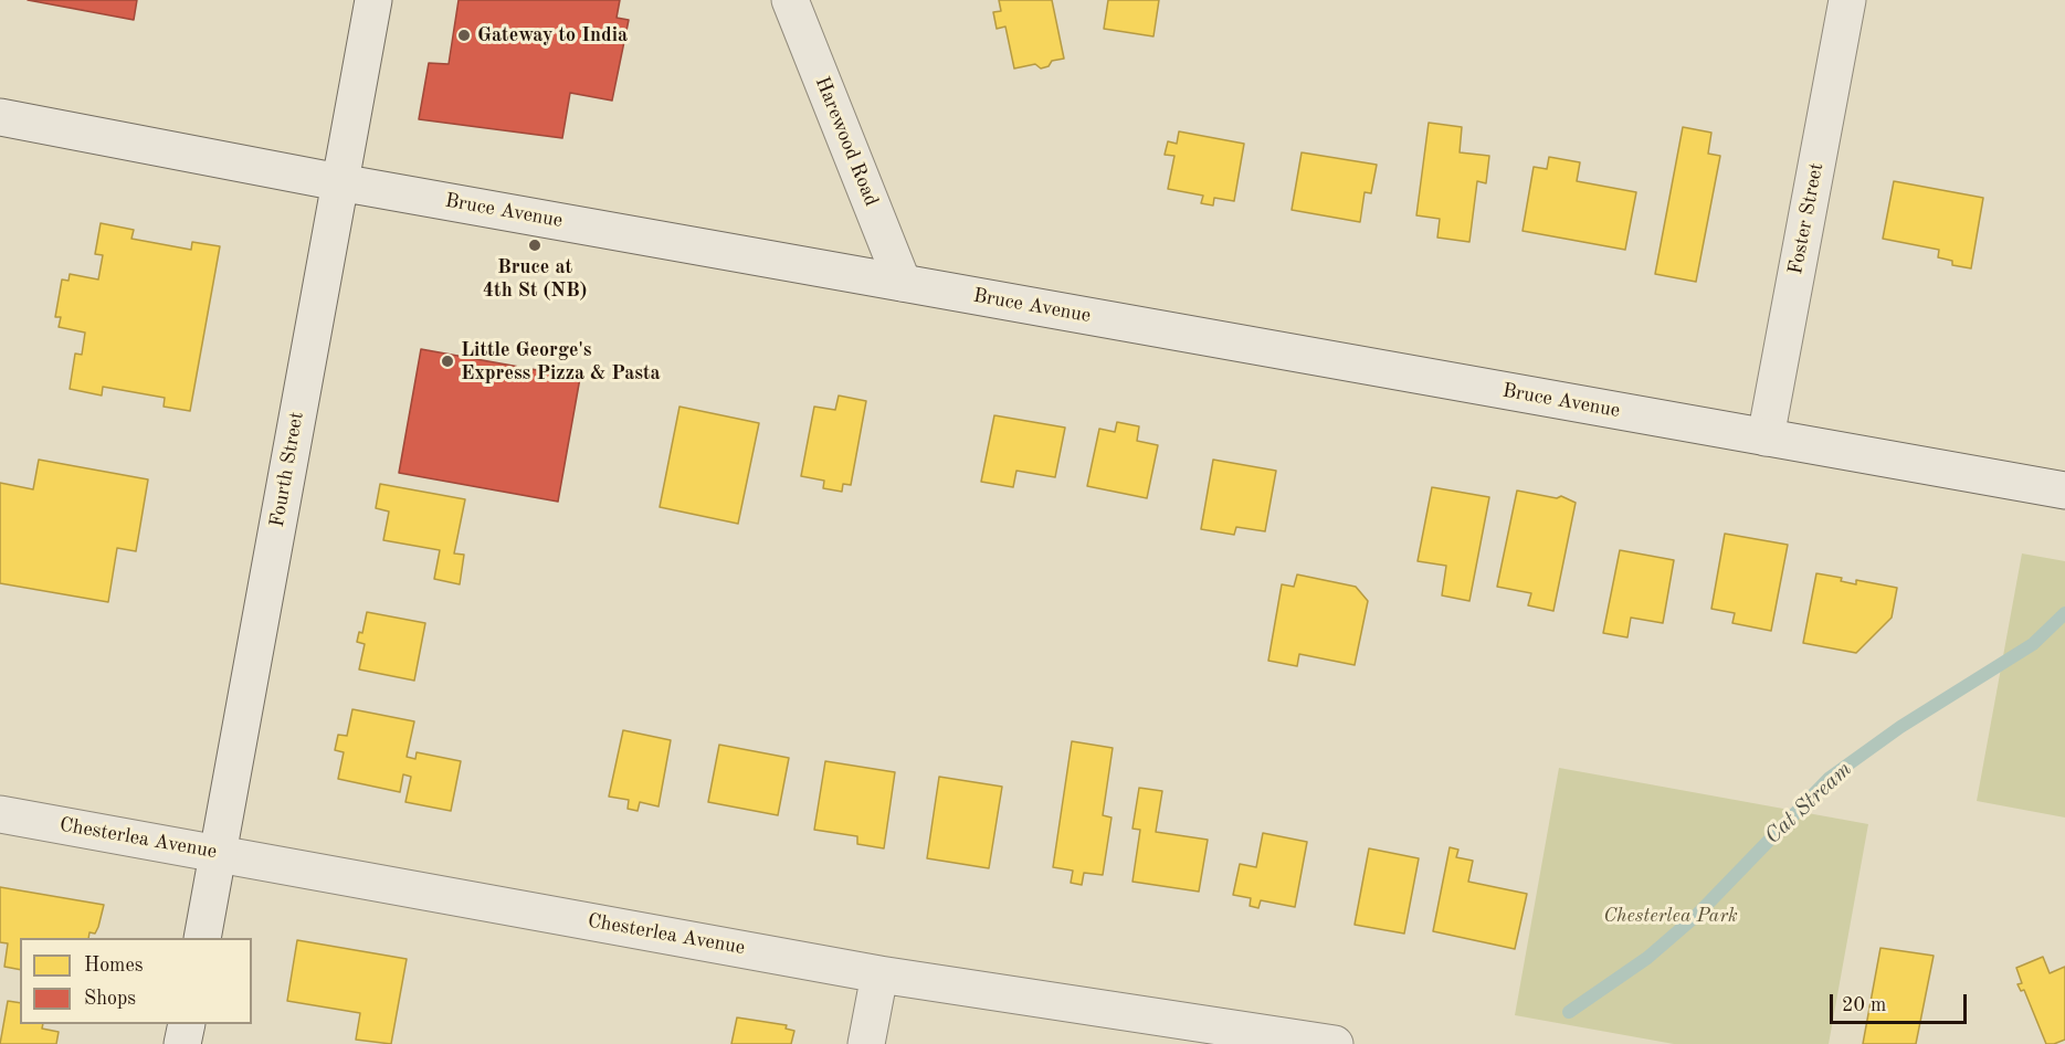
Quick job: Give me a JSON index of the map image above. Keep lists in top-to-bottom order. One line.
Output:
{"streets":{"street":["Harewood Road","Bruce Avenue","Foster Street","Fourth Street","Chesterlea Avenue"]},"crossings":[["Harewood Road","Bruce Avenue"],["Bruce Avenue","Foster Street"],["Bruce Avenue","Fourth Street"],["Fourth Street","Chesterlea Avenue"]],"water":["Cat Stream"],"parks":["Chesterlea Park"],"places":["Gateway to India","Bruce at 4th St (NB)","Little George's Express Pizza & Pasta"],"legend":["Homes","Shops"],"scale_bar":"20 m"}
